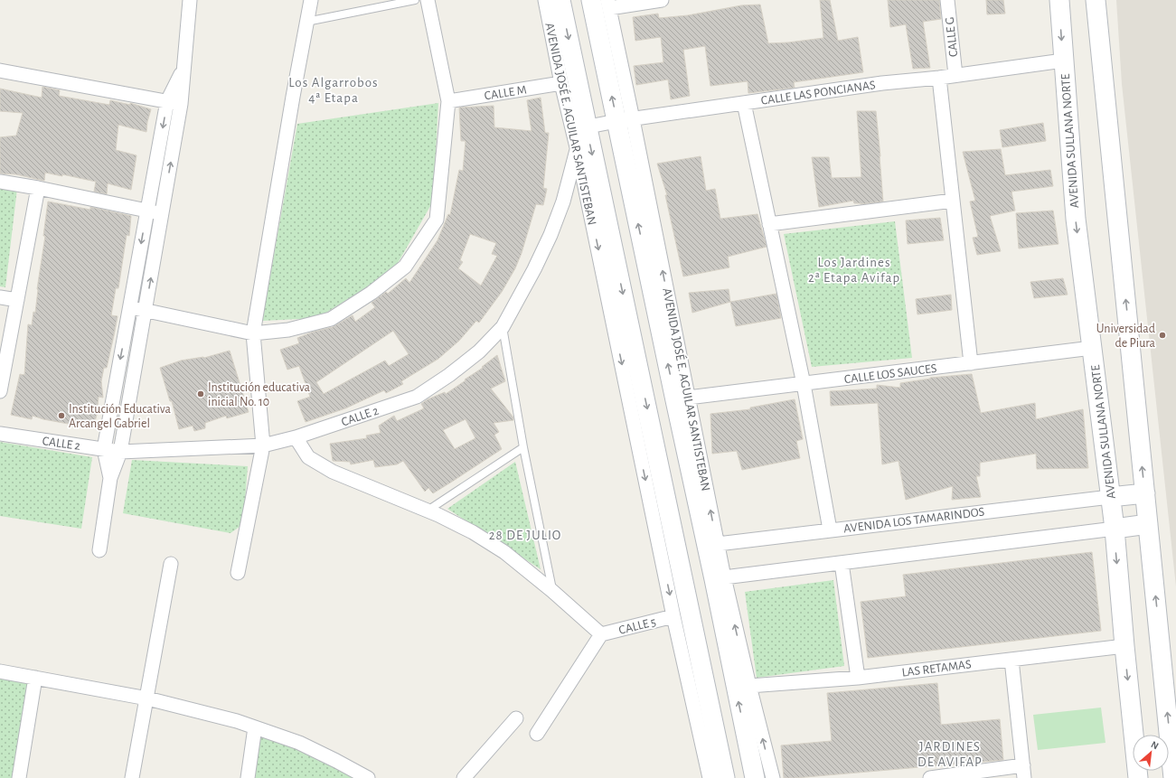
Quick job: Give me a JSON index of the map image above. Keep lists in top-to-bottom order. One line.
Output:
{"streets":{"main road":["AVENIDA JOSÉ E. AGUILAR SANTISTEBAN","AVENIDA SULLANA NORTE"],"street":["CALLE G","CALLE M","CALLE LAS PONCIANAS","CALLE LOS SAUCES","CALLE 2","AVENIDA LOS TAMARINDOS","CALLE 5","LAS RETAMAS"]},"crossings":[["CALLE G","CALLE LAS PONCIANAS"],["CALLE M","AVENIDA JOSÉ E. AGUILAR SANTISTEBAN"],["CALLE LAS PONCIANAS","AVENIDA JOSÉ E. AGUILAR SANTISTEBAN"],["CALLE LAS PONCIANAS","AVENIDA SULLANA NORTE"],["AVENIDA JOSÉ E. AGUILAR SANTISTEBAN","CALLE LOS SAUCES"],["AVENIDA JOSÉ E. AGUILAR SANTISTEBAN","CALLE 2"],["AVENIDA JOSÉ E. AGUILAR SANTISTEBAN","AVENIDA LOS TAMARINDOS"],["AVENIDA JOSÉ E. AGUILAR SANTISTEBAN","CALLE 5"],["AVENIDA JOSÉ E. AGUILAR SANTISTEBAN","LAS RETAMAS"],["AVENIDA SULLANA NORTE","CALLE LOS SAUCES"],["AVENIDA SULLANA NORTE","AVENIDA LOS TAMARINDOS"],["AVENIDA SULLANA NORTE","LAS RETAMAS"]],"districts":["Los Algarrobos 4ª Etapa","Los Jardines 2ª Etapa Avifap","28 DE JULIO","JARDINES DE AVIFAP"],"places":["Universidad de Piura","Institución educativa inicial No. 10","Institución Educativa Arcangel Gabriel"],"north":"top right"}
